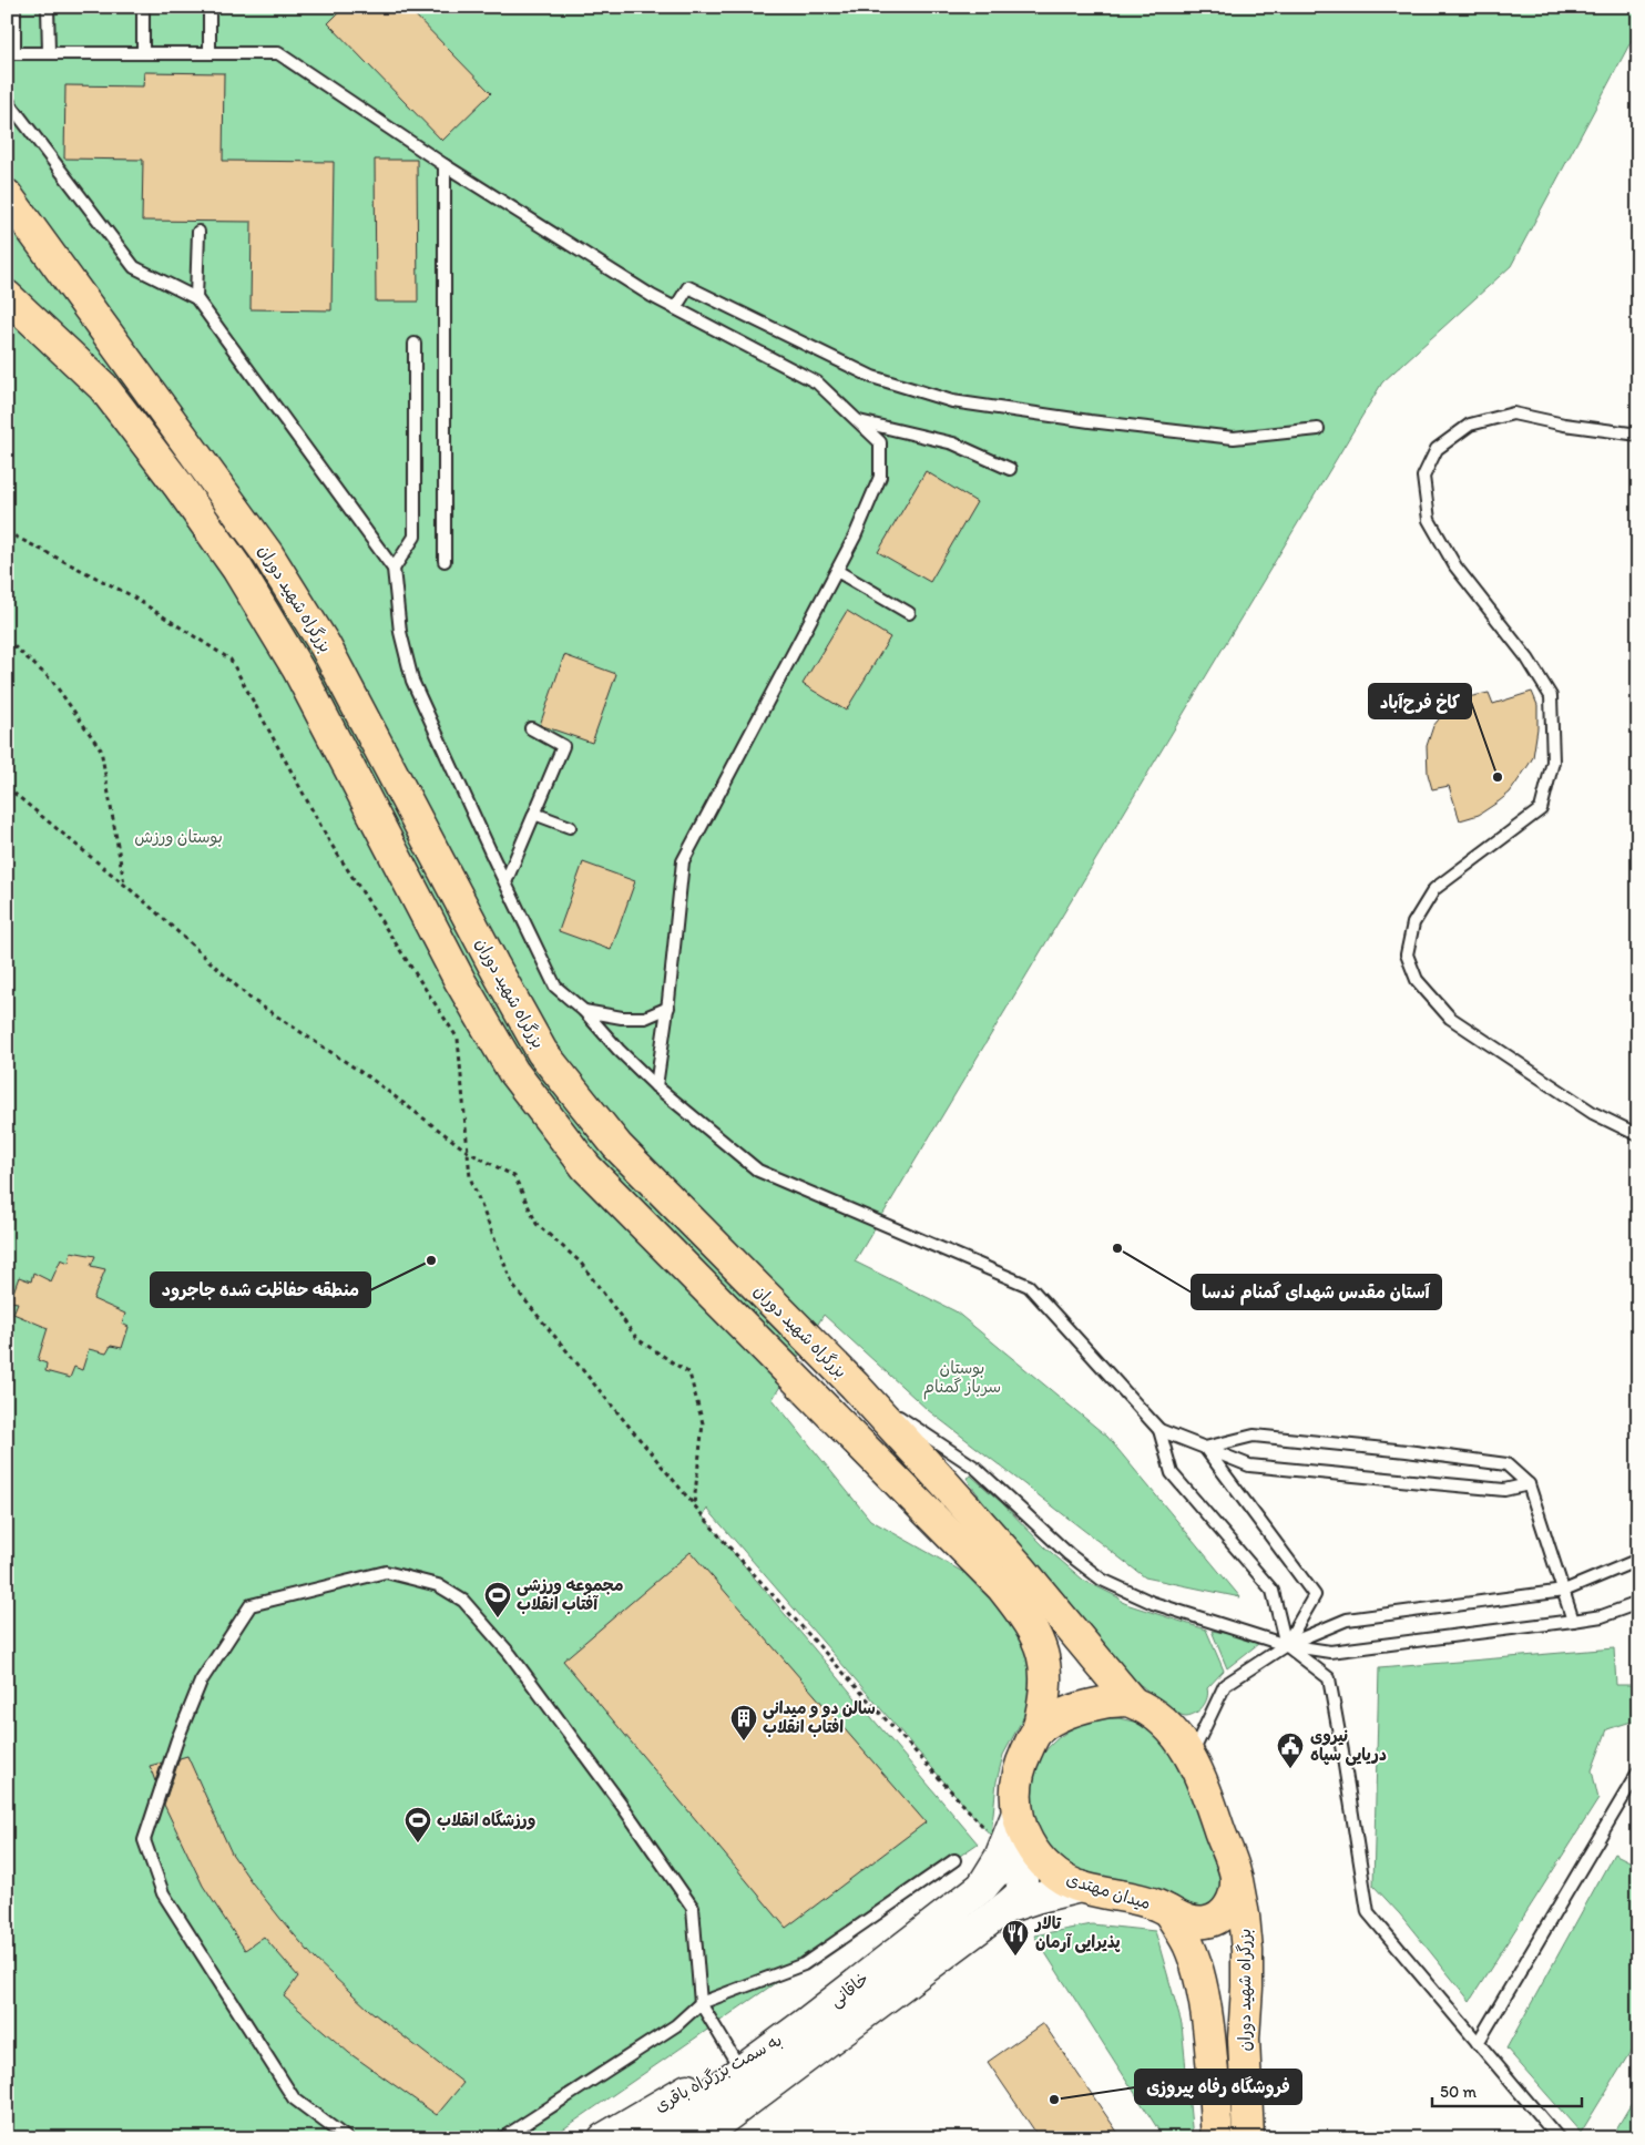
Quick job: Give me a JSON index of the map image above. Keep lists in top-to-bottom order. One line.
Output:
{"streets":{"highway":["بزرگراه شهید دوران","میدان مهتدی"],"main road":["خاقانی","به سمت بزرگراه باقری"]},"crossings":[["بزرگراه شهید دوران","میدان مهتدی"],["میدان مهتدی","خاقانی"],["خاقانی","به سمت بزرگراه باقری"]],"parks":["بوستان ورزش","بوستان سرباز گمنام"],"places":{"other":["کاخ فرح‌آباد","آستان مقدس شهدای گمنام ندسا","منطقه حفاظت شده جاجرود","فروشگاه رفاه پیروزی"],"sports":["مجموعه ورزشی آفتاب انقلاب","ورزشگاه انقلاب"],"building":["سالن دو و میدانی افتاب انقلاب"],"public building":["نیروی دریایی سپاه"],"restaurant":["تالار پذیرایی آرمان"]},"scale_bar":"50 m"}
